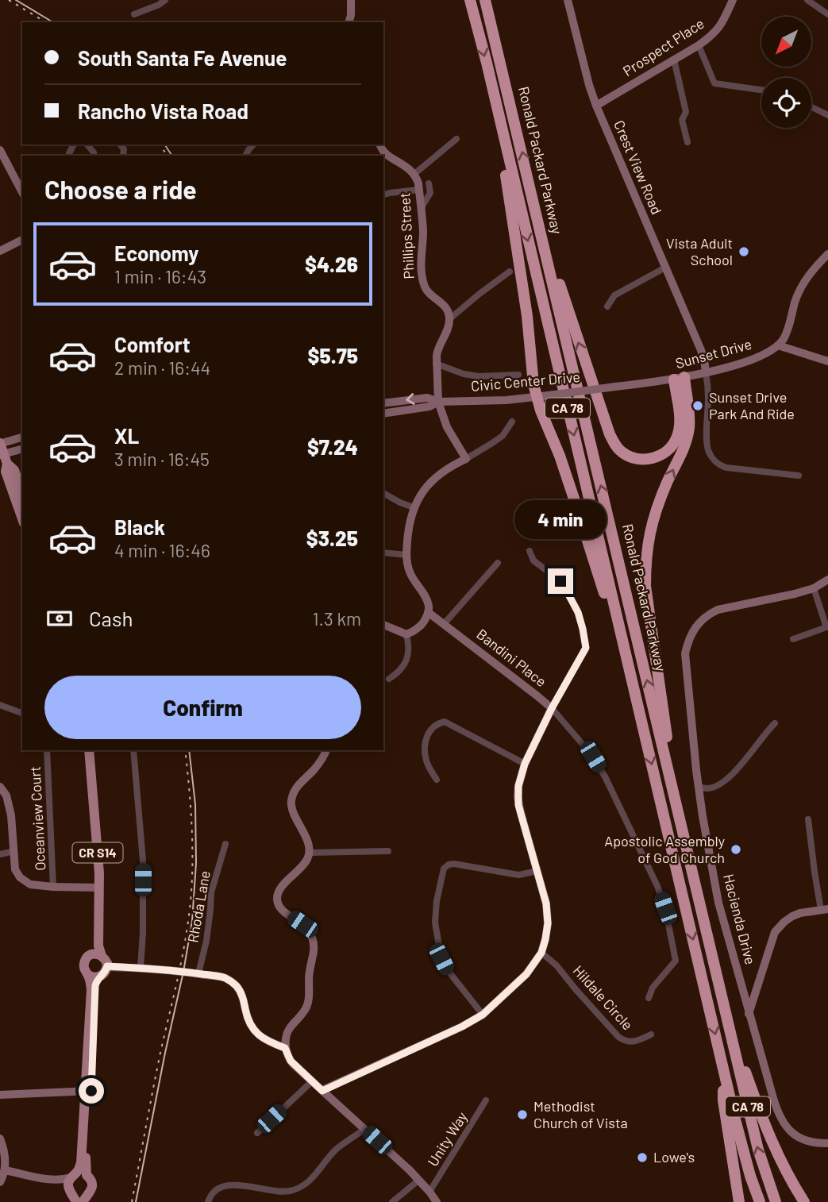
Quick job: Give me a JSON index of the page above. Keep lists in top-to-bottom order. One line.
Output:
{"streets":{"highway":["Ronald Packard Parkway","CA 78"],"main road":["CR S14"],"street":["Prospect Place","Crest View Road","Phillips Street","Sunset Drive","Civic Center Drive","Bandini Place","Oceanview Court","Rhoda Lane","Hacienda Drive","Hildale Circle","Unity Way"]},"crossings":[["Prospect Place","Crest View Road"],["Crest View Road","Sunset Drive"],["Sunset Drive","Civic Center Drive"]],"places":["Vista Adult School","Sunset Drive Park And Ride","Apostolic Assembly of God Church","Methodist Church of Vista","Lowe's"],"north":"bottom left","page":{"banner":["South Santa Fe Avenue","Rancho Vista Road"],"heading":"Choose a ride","list":[{"name":"Economy","note":"1 min · 16:43","value":"$4.26"},{"name":"Comfort","note":"2 min · 16:44","value":"$5.75"},{"name":"XL","note":"3 min · 16:45","value":"$7.24"},{"name":"Black","note":"4 min · 16:46","value":"$3.25"}],"bubble":"4 min","pay":["Cash","1.3 km"],"buttons":"Confirm"}}
